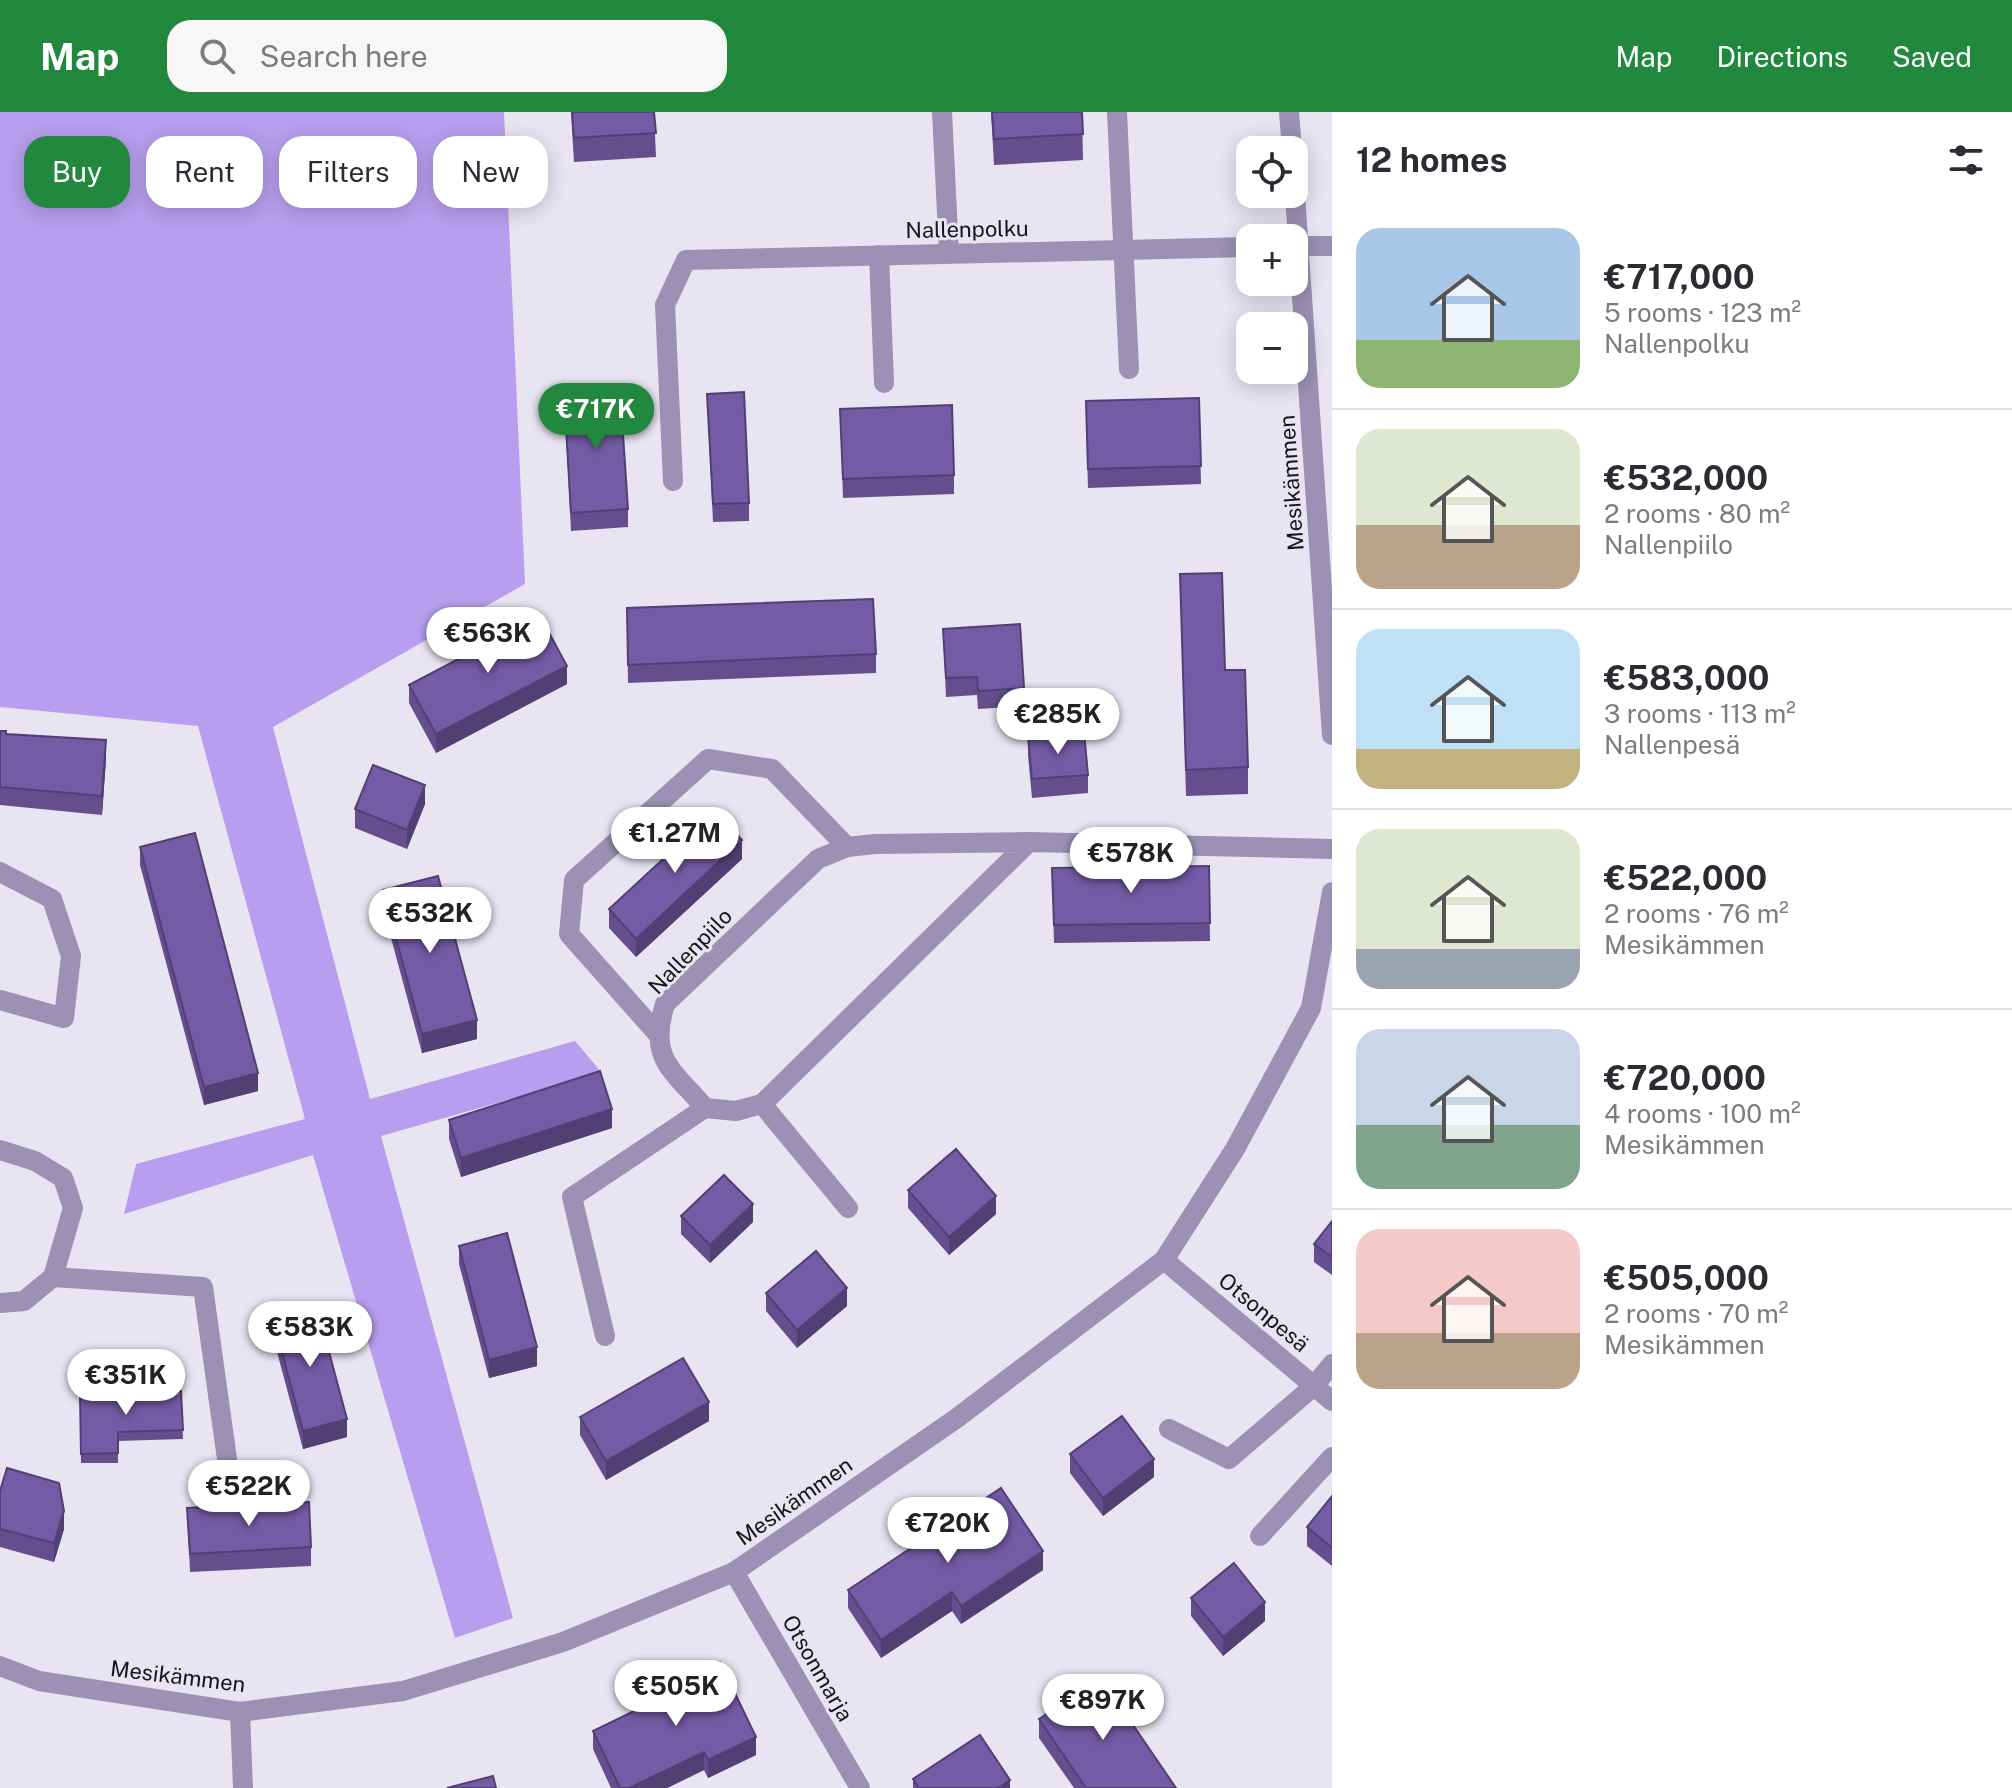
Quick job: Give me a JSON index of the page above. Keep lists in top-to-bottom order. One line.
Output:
{"streets":{"street":["Nallenpolku","Mesikämmen","Nallenpiilo","Otsonpesä","Otsonmarja"]},"crossings":[["Mesikämmen","Otsonpesä"],["Mesikämmen","Otsonmarja"]],"page":{"header":"Map","search":"Search here","nav":["Map","Directions","Saved"],"heading":"12 homes","map_buttons":["+","−"],"chip":["Buy","Rent","Filters","New"],"list":[{"name":"€717,000","note":"5 rooms · 123 m² · Nallenpolku"},{"name":"€532,000","note":"2 rooms · 80 m² · Nallenpiilo"},{"name":"€583,000","note":"3 rooms · 113 m² · Nallenpesä"},{"name":"€522,000","note":"2 rooms · 76 m² · Mesikämmen"},{"name":"€720,000","note":"4 rooms · 100 m² · Mesikämmen"},{"name":"€505,000","note":"2 rooms · 70 m² · Mesikämmen"}],"price":["€717K","€563K","€285K","€1.27M","€578K","€532K","€583K","€351K","€522K","€720K","€505K","€897K"]}}
